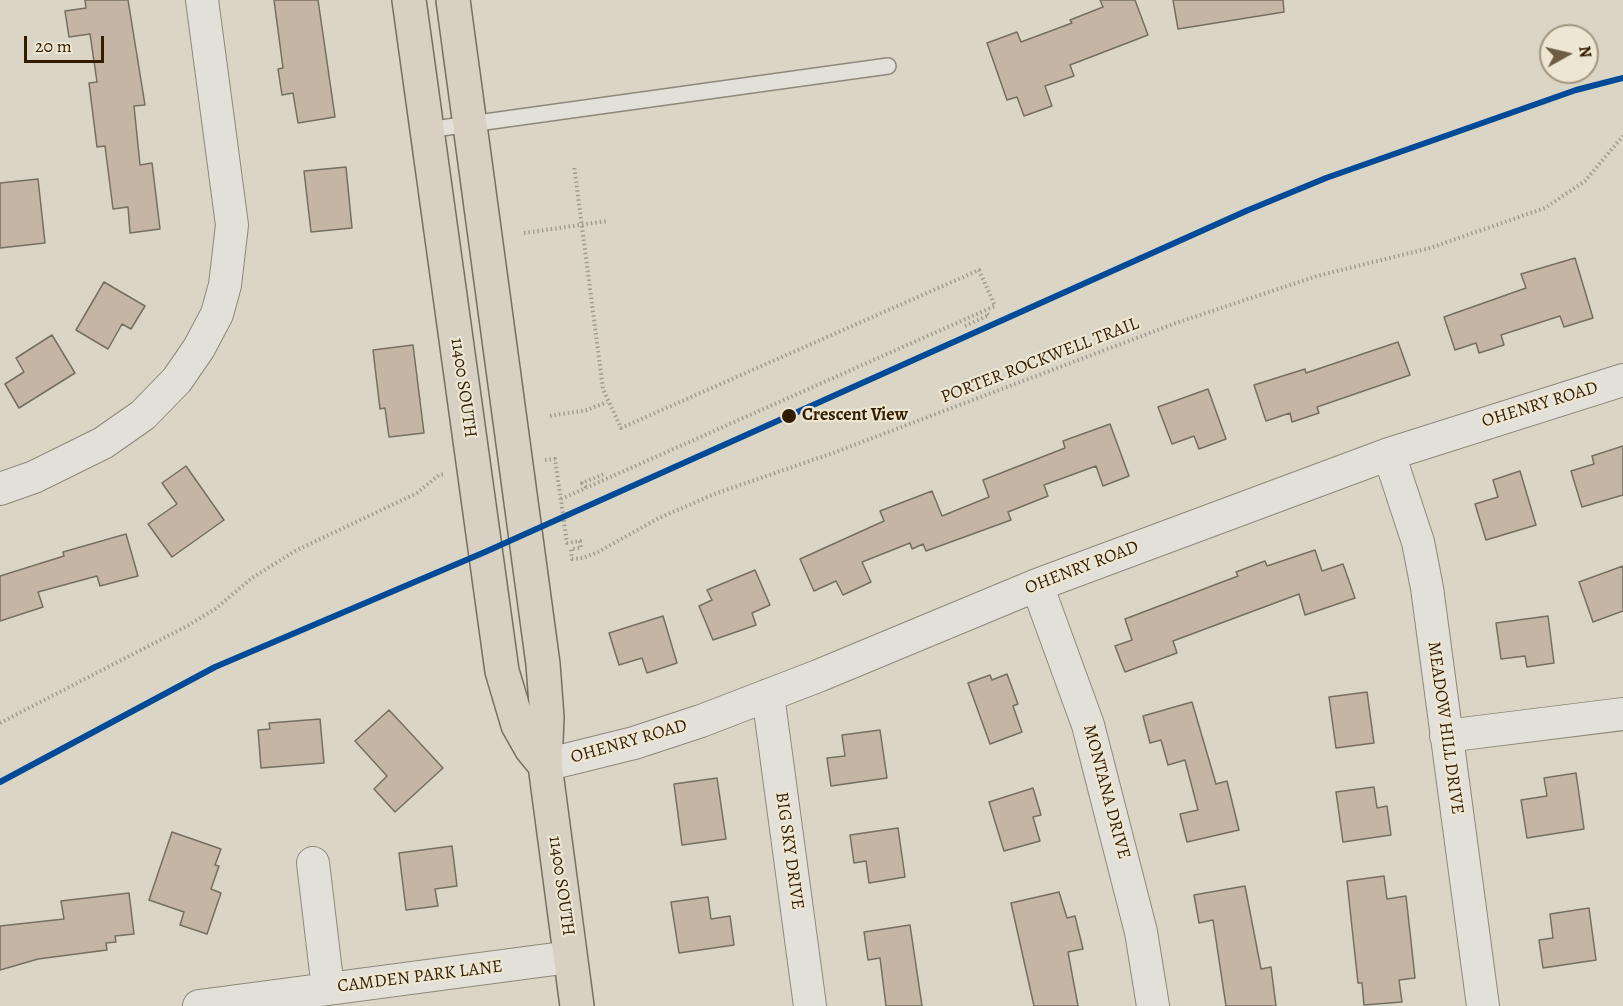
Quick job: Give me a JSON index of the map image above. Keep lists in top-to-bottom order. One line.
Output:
{"streets":{"main road":["11400 SOUTH"],"street":["OHENRY ROAD","MEADOW HILL DRIVE","MONTANA DRIVE","BIG SKY DRIVE","CAMDEN PARK LANE"],"path":["PORTER ROCKWELL TRAIL"]},"crossings":[["11400 SOUTH","OHENRY ROAD"],["11400 SOUTH","CAMDEN PARK LANE"],["OHENRY ROAD","MEADOW HILL DRIVE"],["OHENRY ROAD","MONTANA DRIVE"],["OHENRY ROAD","BIG SKY DRIVE"]],"places":["Crescent View"],"scale_bar":"20 m","north":"right"}
